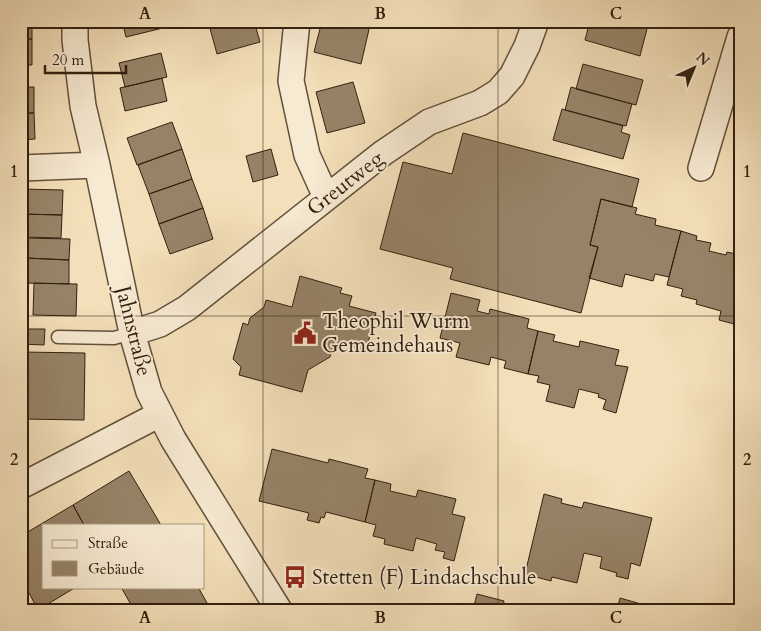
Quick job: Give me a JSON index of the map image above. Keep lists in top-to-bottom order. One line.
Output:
{"streets":{"street":["Greutweg","Jahnstraße"]},"crossings":[["Greutweg","Jahnstraße"]],"places":{"public building":["Theophil Wurm Gemeindehaus"],"bus stop":["Stetten (F) Lindachschule"]},"legend":["Straße","Gebäude"],"scale_bar":"20 m","north":"top right","grid":{"columns":["A","B","C"],"rows":["1","2"]}}
